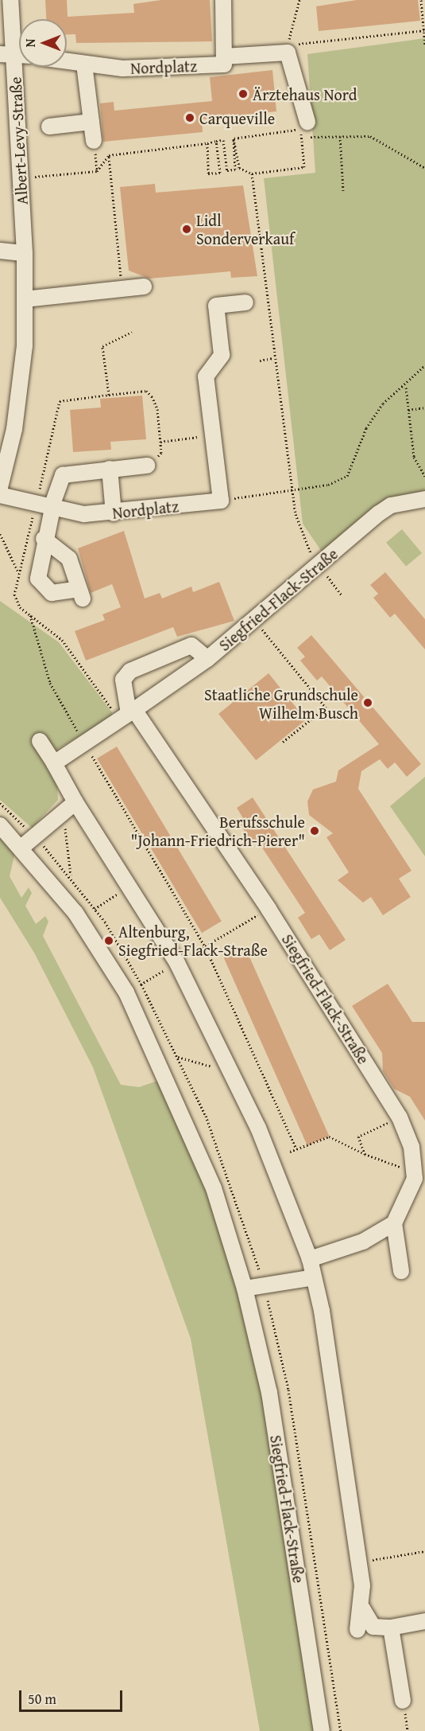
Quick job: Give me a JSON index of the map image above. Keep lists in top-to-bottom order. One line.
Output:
{"streets":{"street":["Nordplatz","Albert-Levy-Straße","Siegfried-Flack-Straße"]},"places":["Ärztehaus Nord","Carqueville","Lidl Sonderverkauf","Staatliche Grundschule Wilhelm Busch","Berufsschule \"Johann-Friedrich-Pierer\"","Altenburg, Siegfried-Flack-Straße"],"scale_bar":"50 m","north":"left"}
